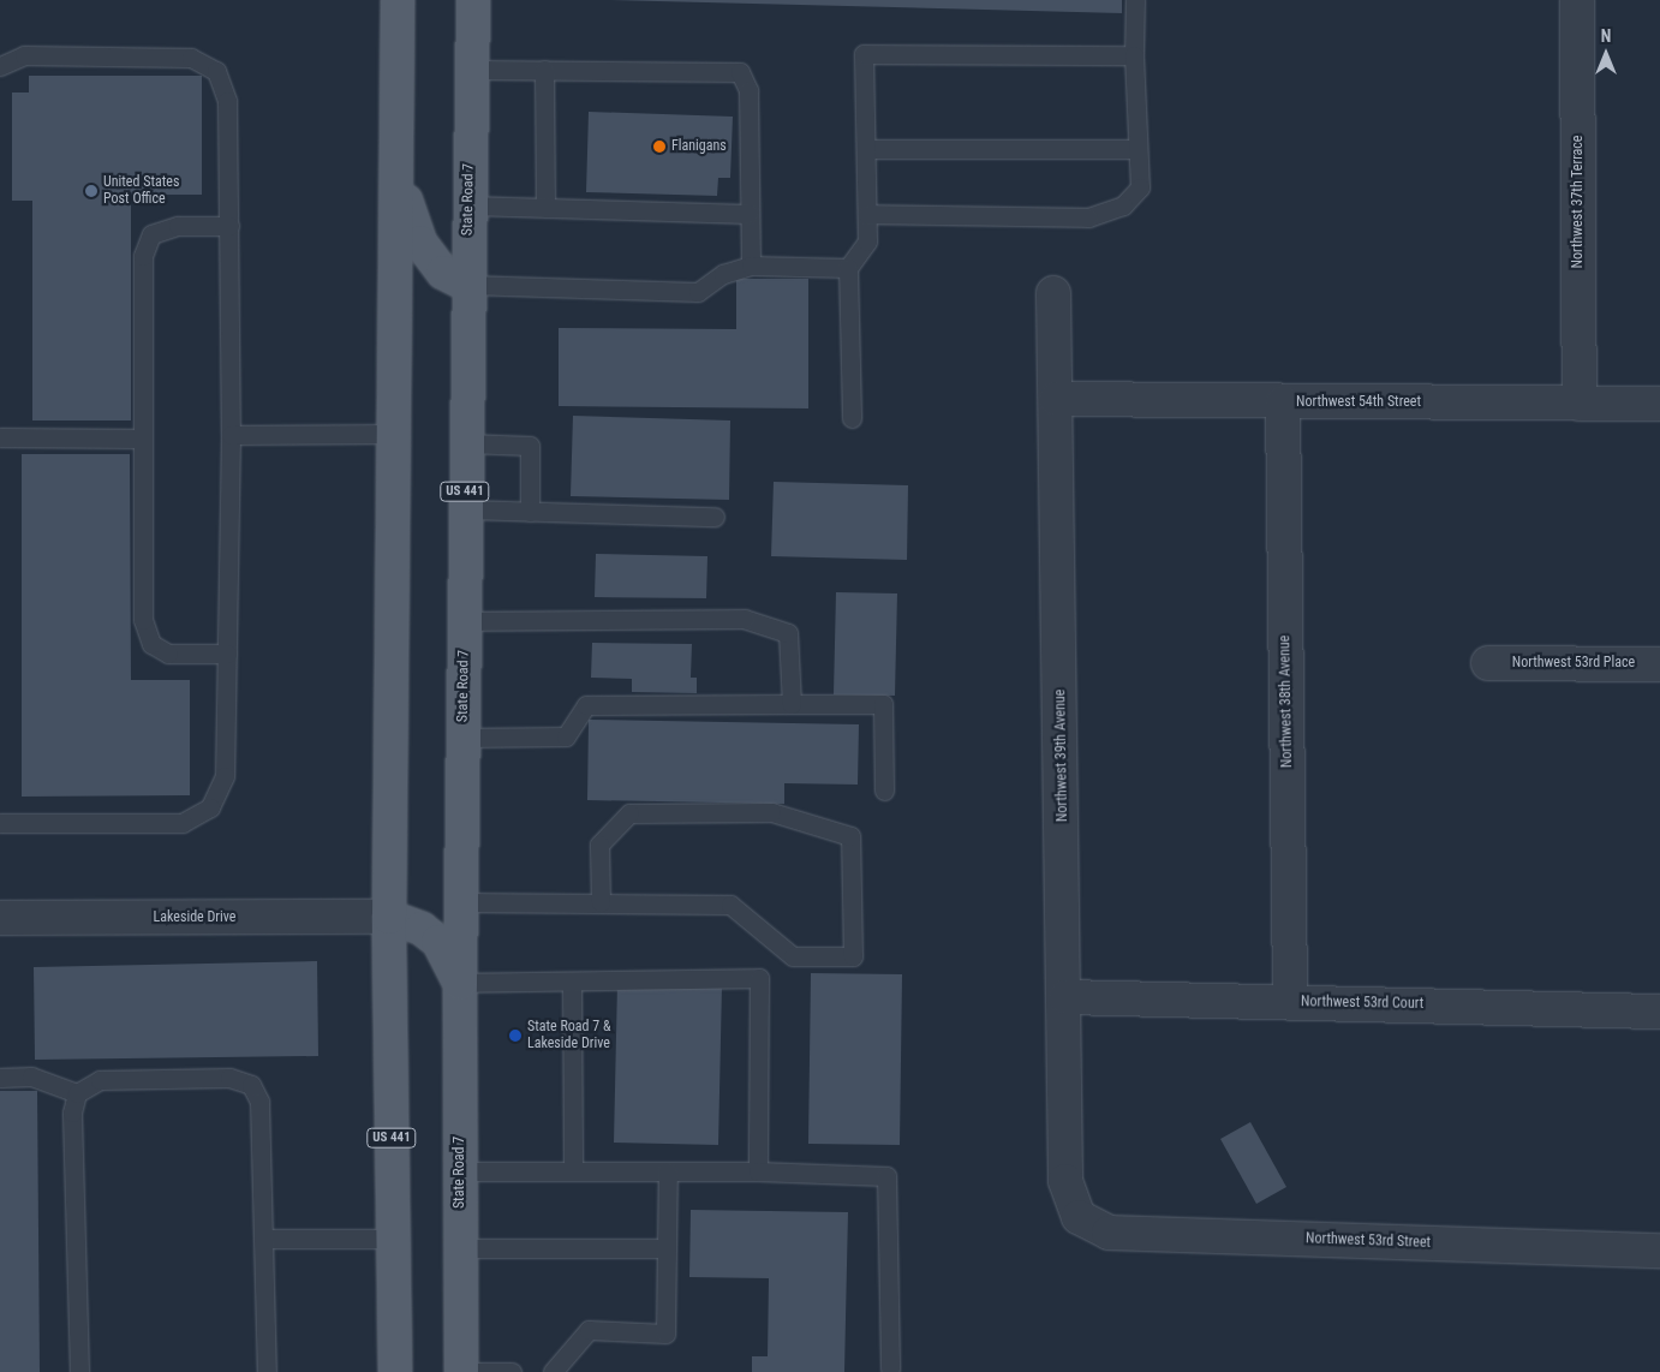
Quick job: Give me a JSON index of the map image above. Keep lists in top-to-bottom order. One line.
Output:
{"streets":{"main road":["State Road 7","US 441"],"street":["Northwest 37th Terrace","Northwest 54th Street","Northwest 53rd Place","Northwest 38th Avenue","Northwest 39th Avenue","Lakeside Drive","Northwest 53rd Court","Northwest 53rd Street"]},"crossings":[["Northwest 37th Terrace","Northwest 54th Street"],["Northwest 54th Street","Northwest 38th Avenue"],["Northwest 54th Street","Northwest 39th Avenue"],["US 441","Lakeside Drive"],["Northwest 38th Avenue","Northwest 53rd Court"],["Northwest 39th Avenue","Northwest 53rd Court"],["Northwest 39th Avenue","Northwest 53rd Street"]],"places":["Flanigans","United States Post Office","State Road 7 & Lakeside Drive"],"north":"top"}
